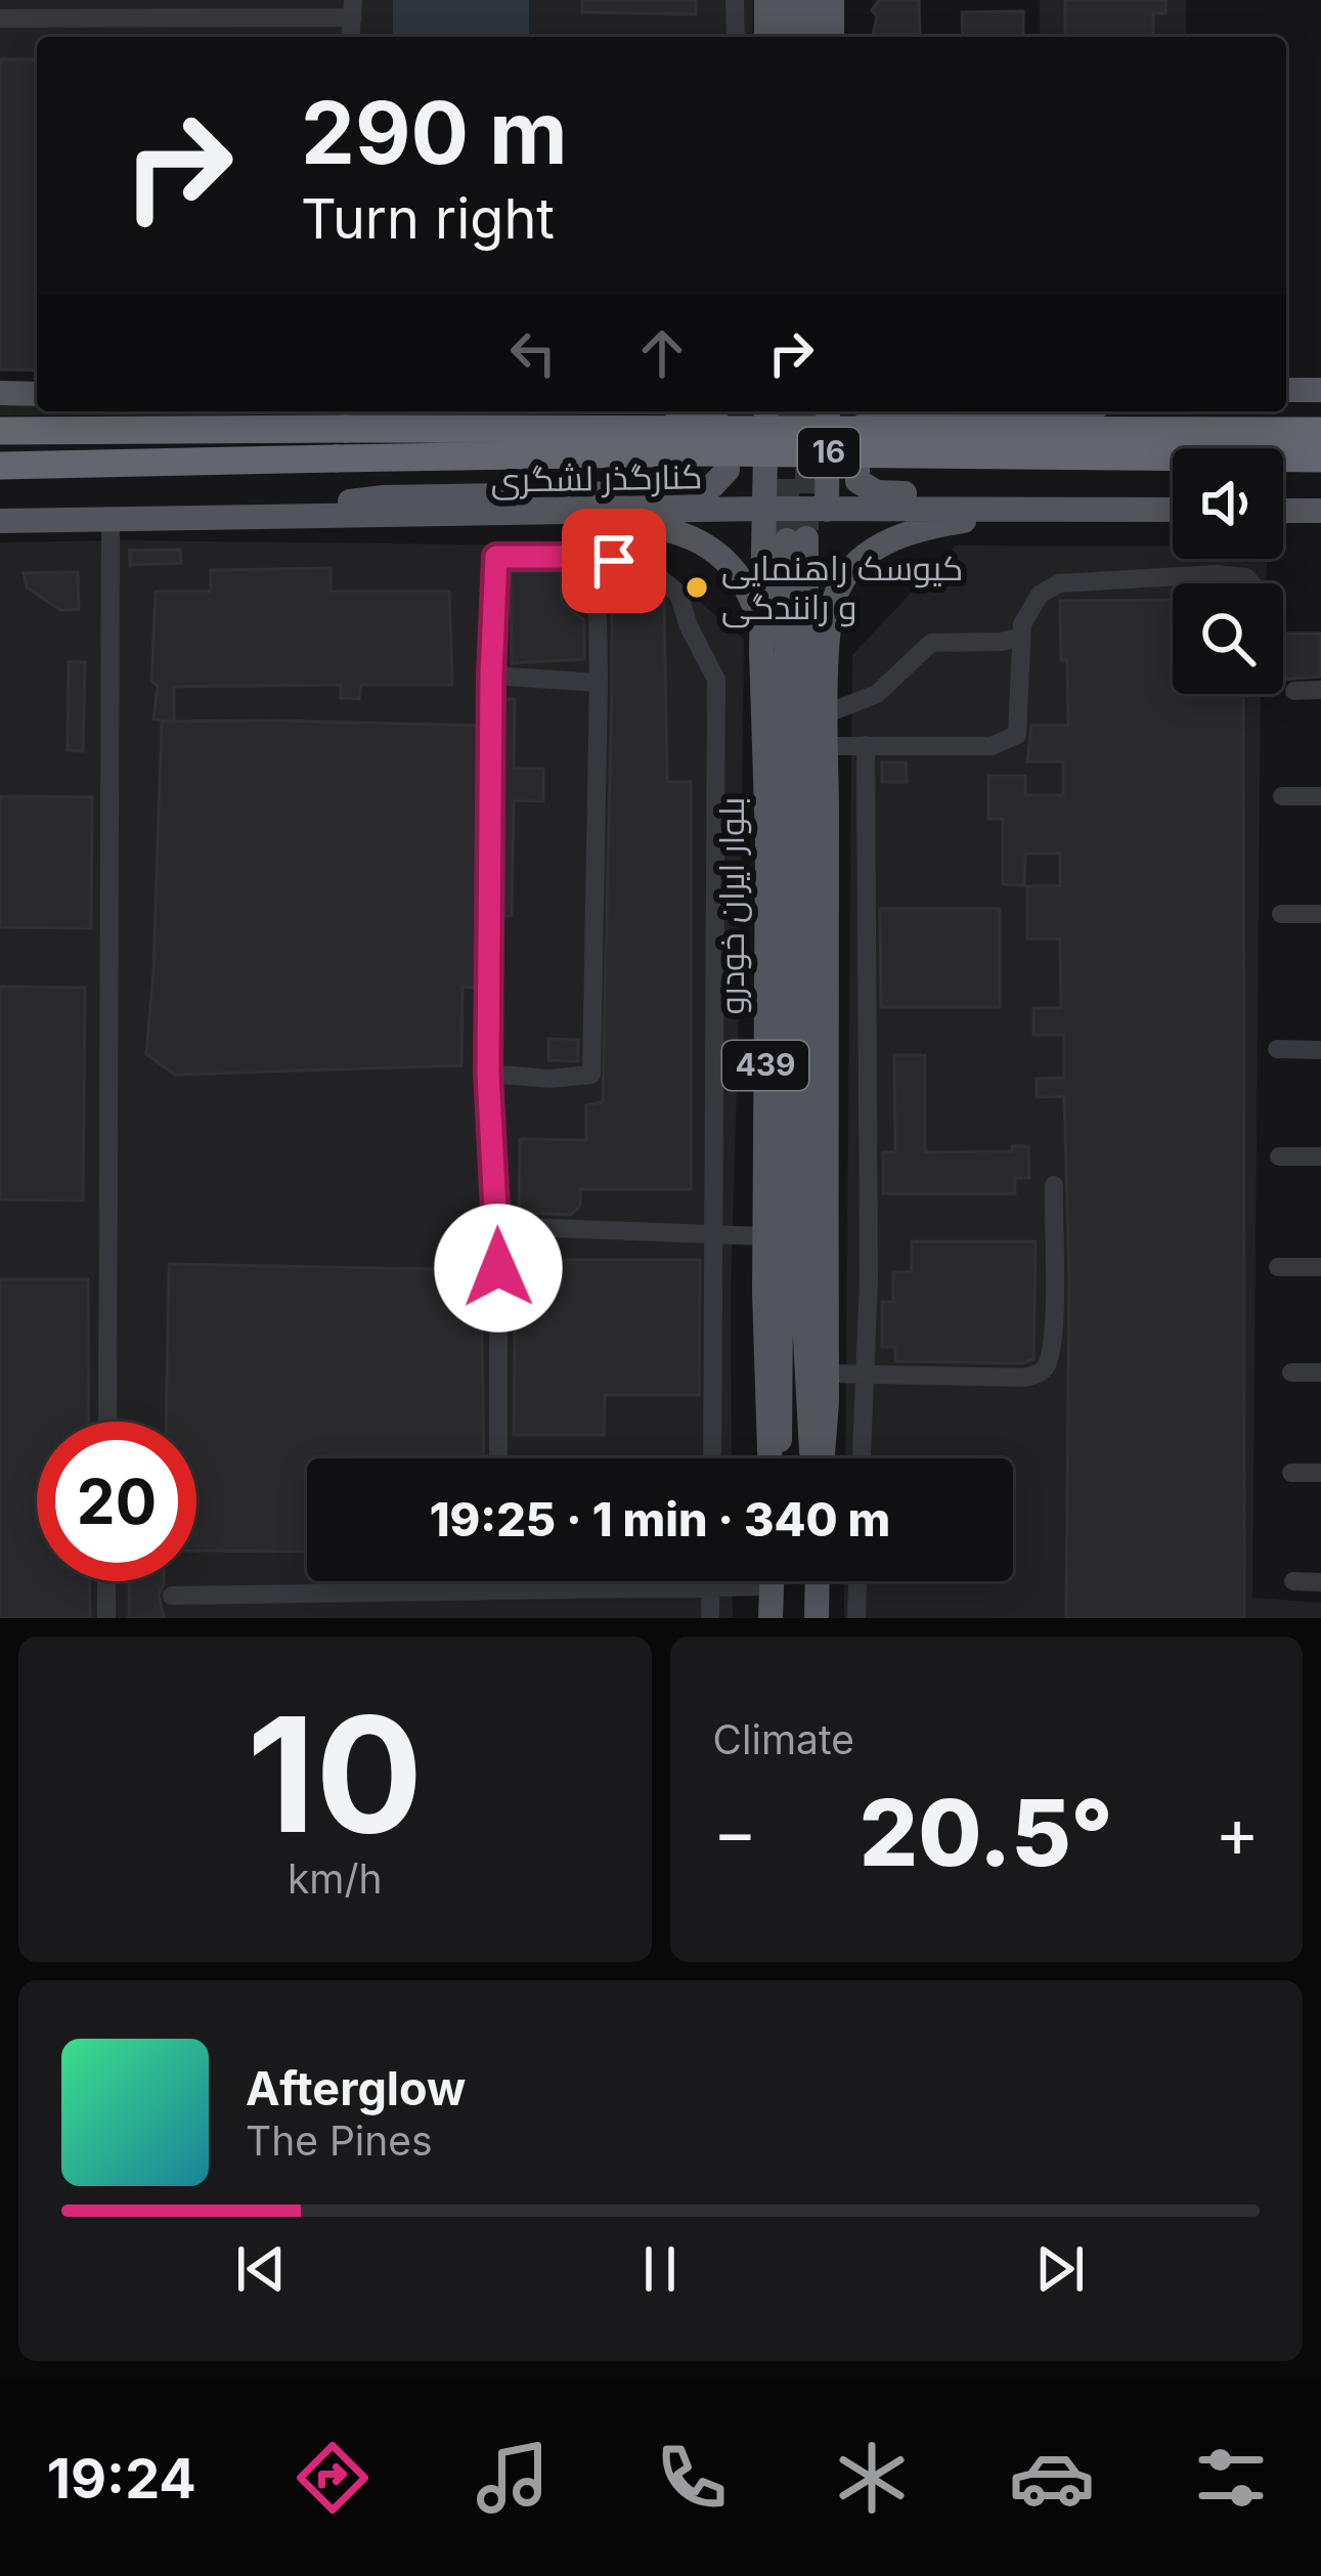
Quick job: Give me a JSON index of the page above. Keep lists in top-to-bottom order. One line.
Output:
{"streets":{"highway":["16"],"main road":["کنارگذر لشگری","بلوار ایران خودرو","439"]},"crossings":[["کنارگذر لشگری","بلوار ایران خودرو"]],"places":["کیوسک راهنمایی و رانندگی"],"page":{"turn":["290 m","Turn right"],"limit":"20","trip":"19:25 · 1 min · 340 m","tile":[["10","km/h"],"Climate"],"heat":["−","20.5°","+"],"song":["Afterglow","The Pines"],"tabs":"19:24"}}
